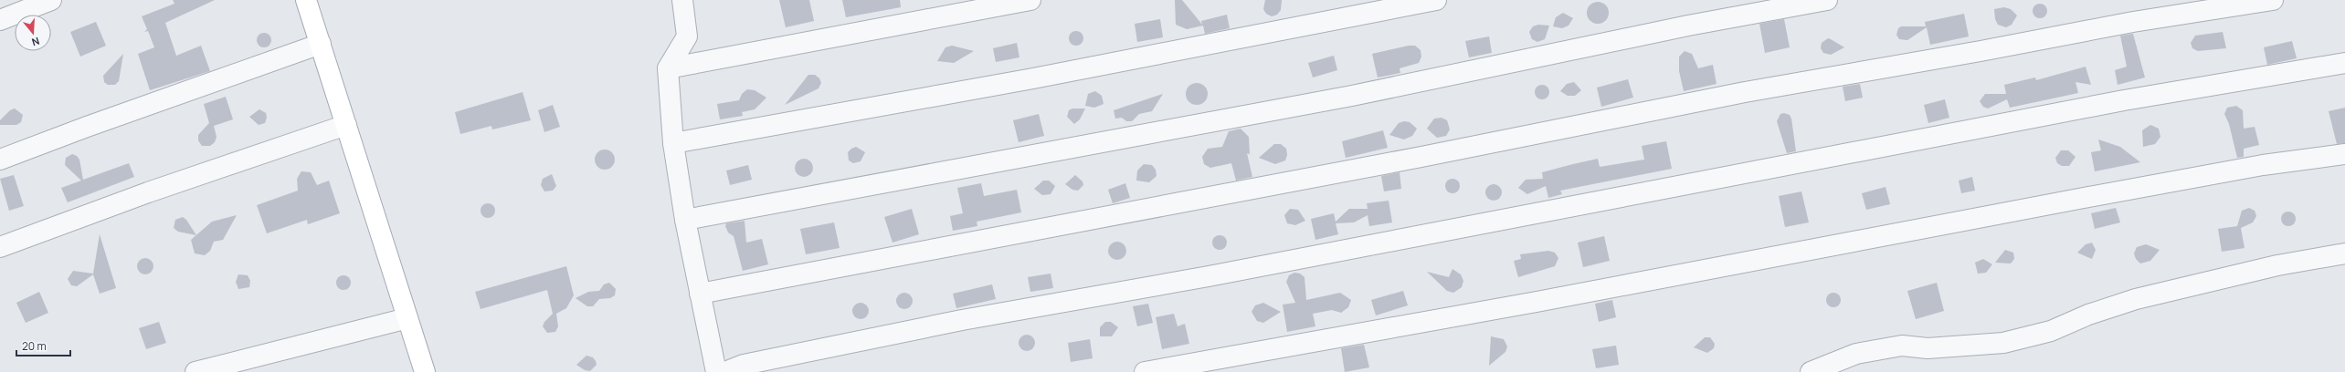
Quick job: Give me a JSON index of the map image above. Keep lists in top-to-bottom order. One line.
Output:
{"scale_bar":"20 m","north":"bottom"}
